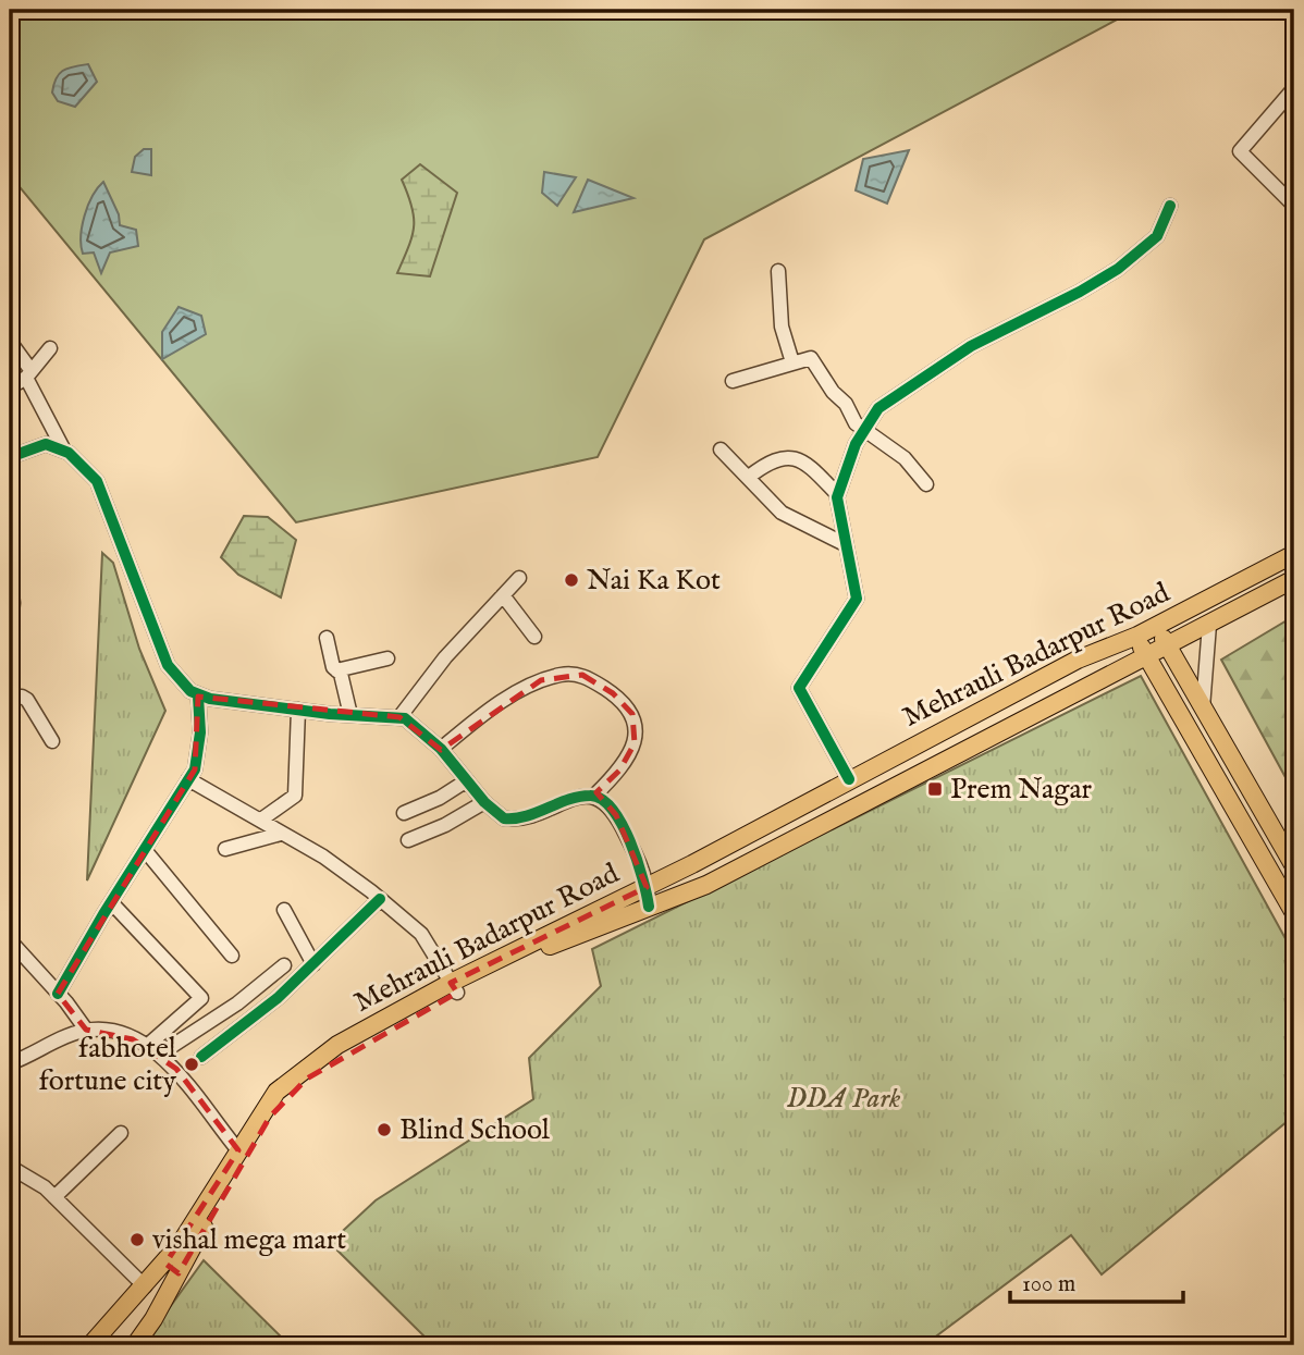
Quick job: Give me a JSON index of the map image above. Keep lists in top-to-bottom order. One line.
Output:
{"streets":{"main road":["Mehrauli Badarpur Road"]},"parks":["DDA Park"],"places":{"other":["Nai Ka Kot","fabhotel fortune city","Blind School","vishal mega mart"],"transit":["Prem Nagar"]},"scale_bar":"100 m"}
